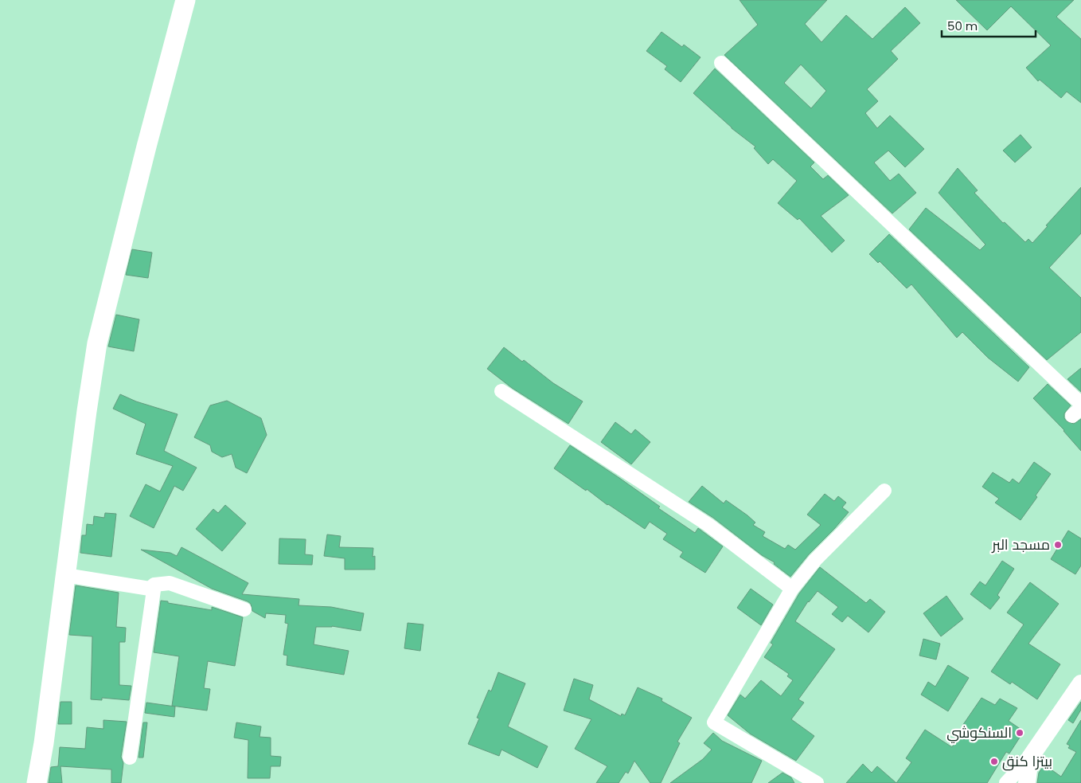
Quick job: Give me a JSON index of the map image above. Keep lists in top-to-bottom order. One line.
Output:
{"places":["مسجد البر","السنكوشي","بيتزا كنق"],"scale_bar":"50 m"}
